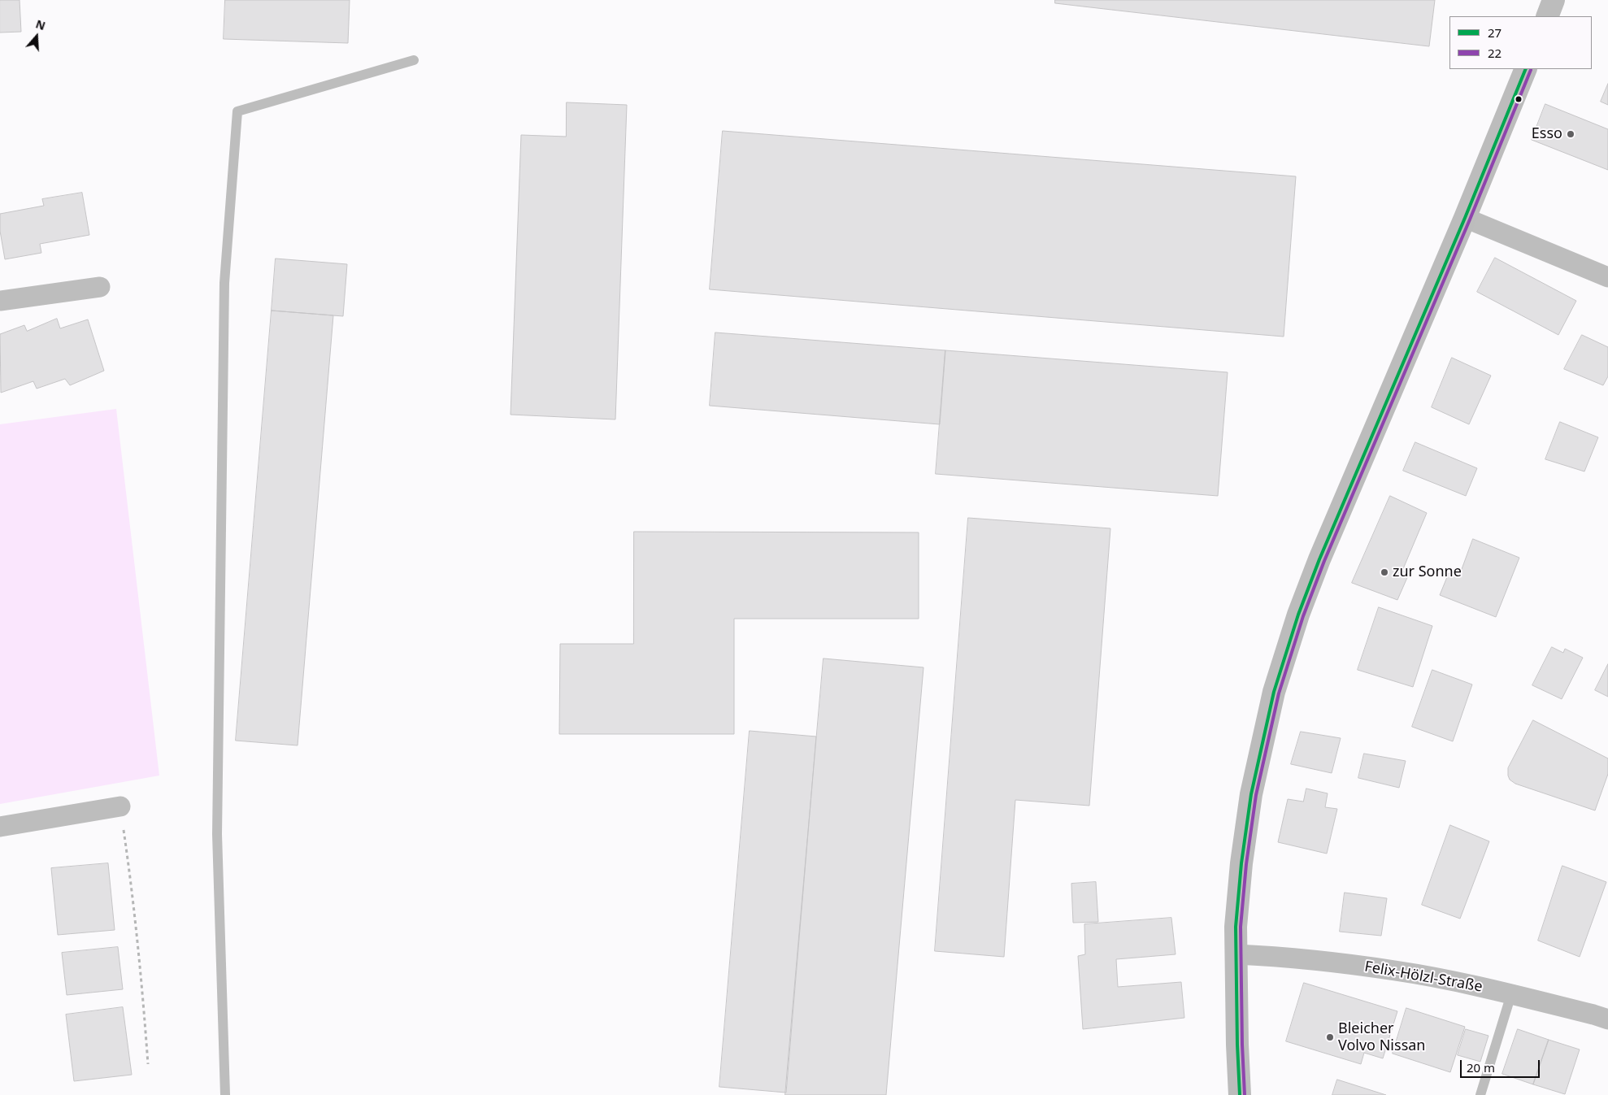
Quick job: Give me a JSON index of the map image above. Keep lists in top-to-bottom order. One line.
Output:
{"streets":{"street":["Felix-Hölzl-Straße"]},"places":["Esso","zur Sonne","Bleicher Volvo Nissan"],"lines":["transit line 27","transit line 22"],"legend":["27","22"],"scale_bar":"20 m","north":"top"}
